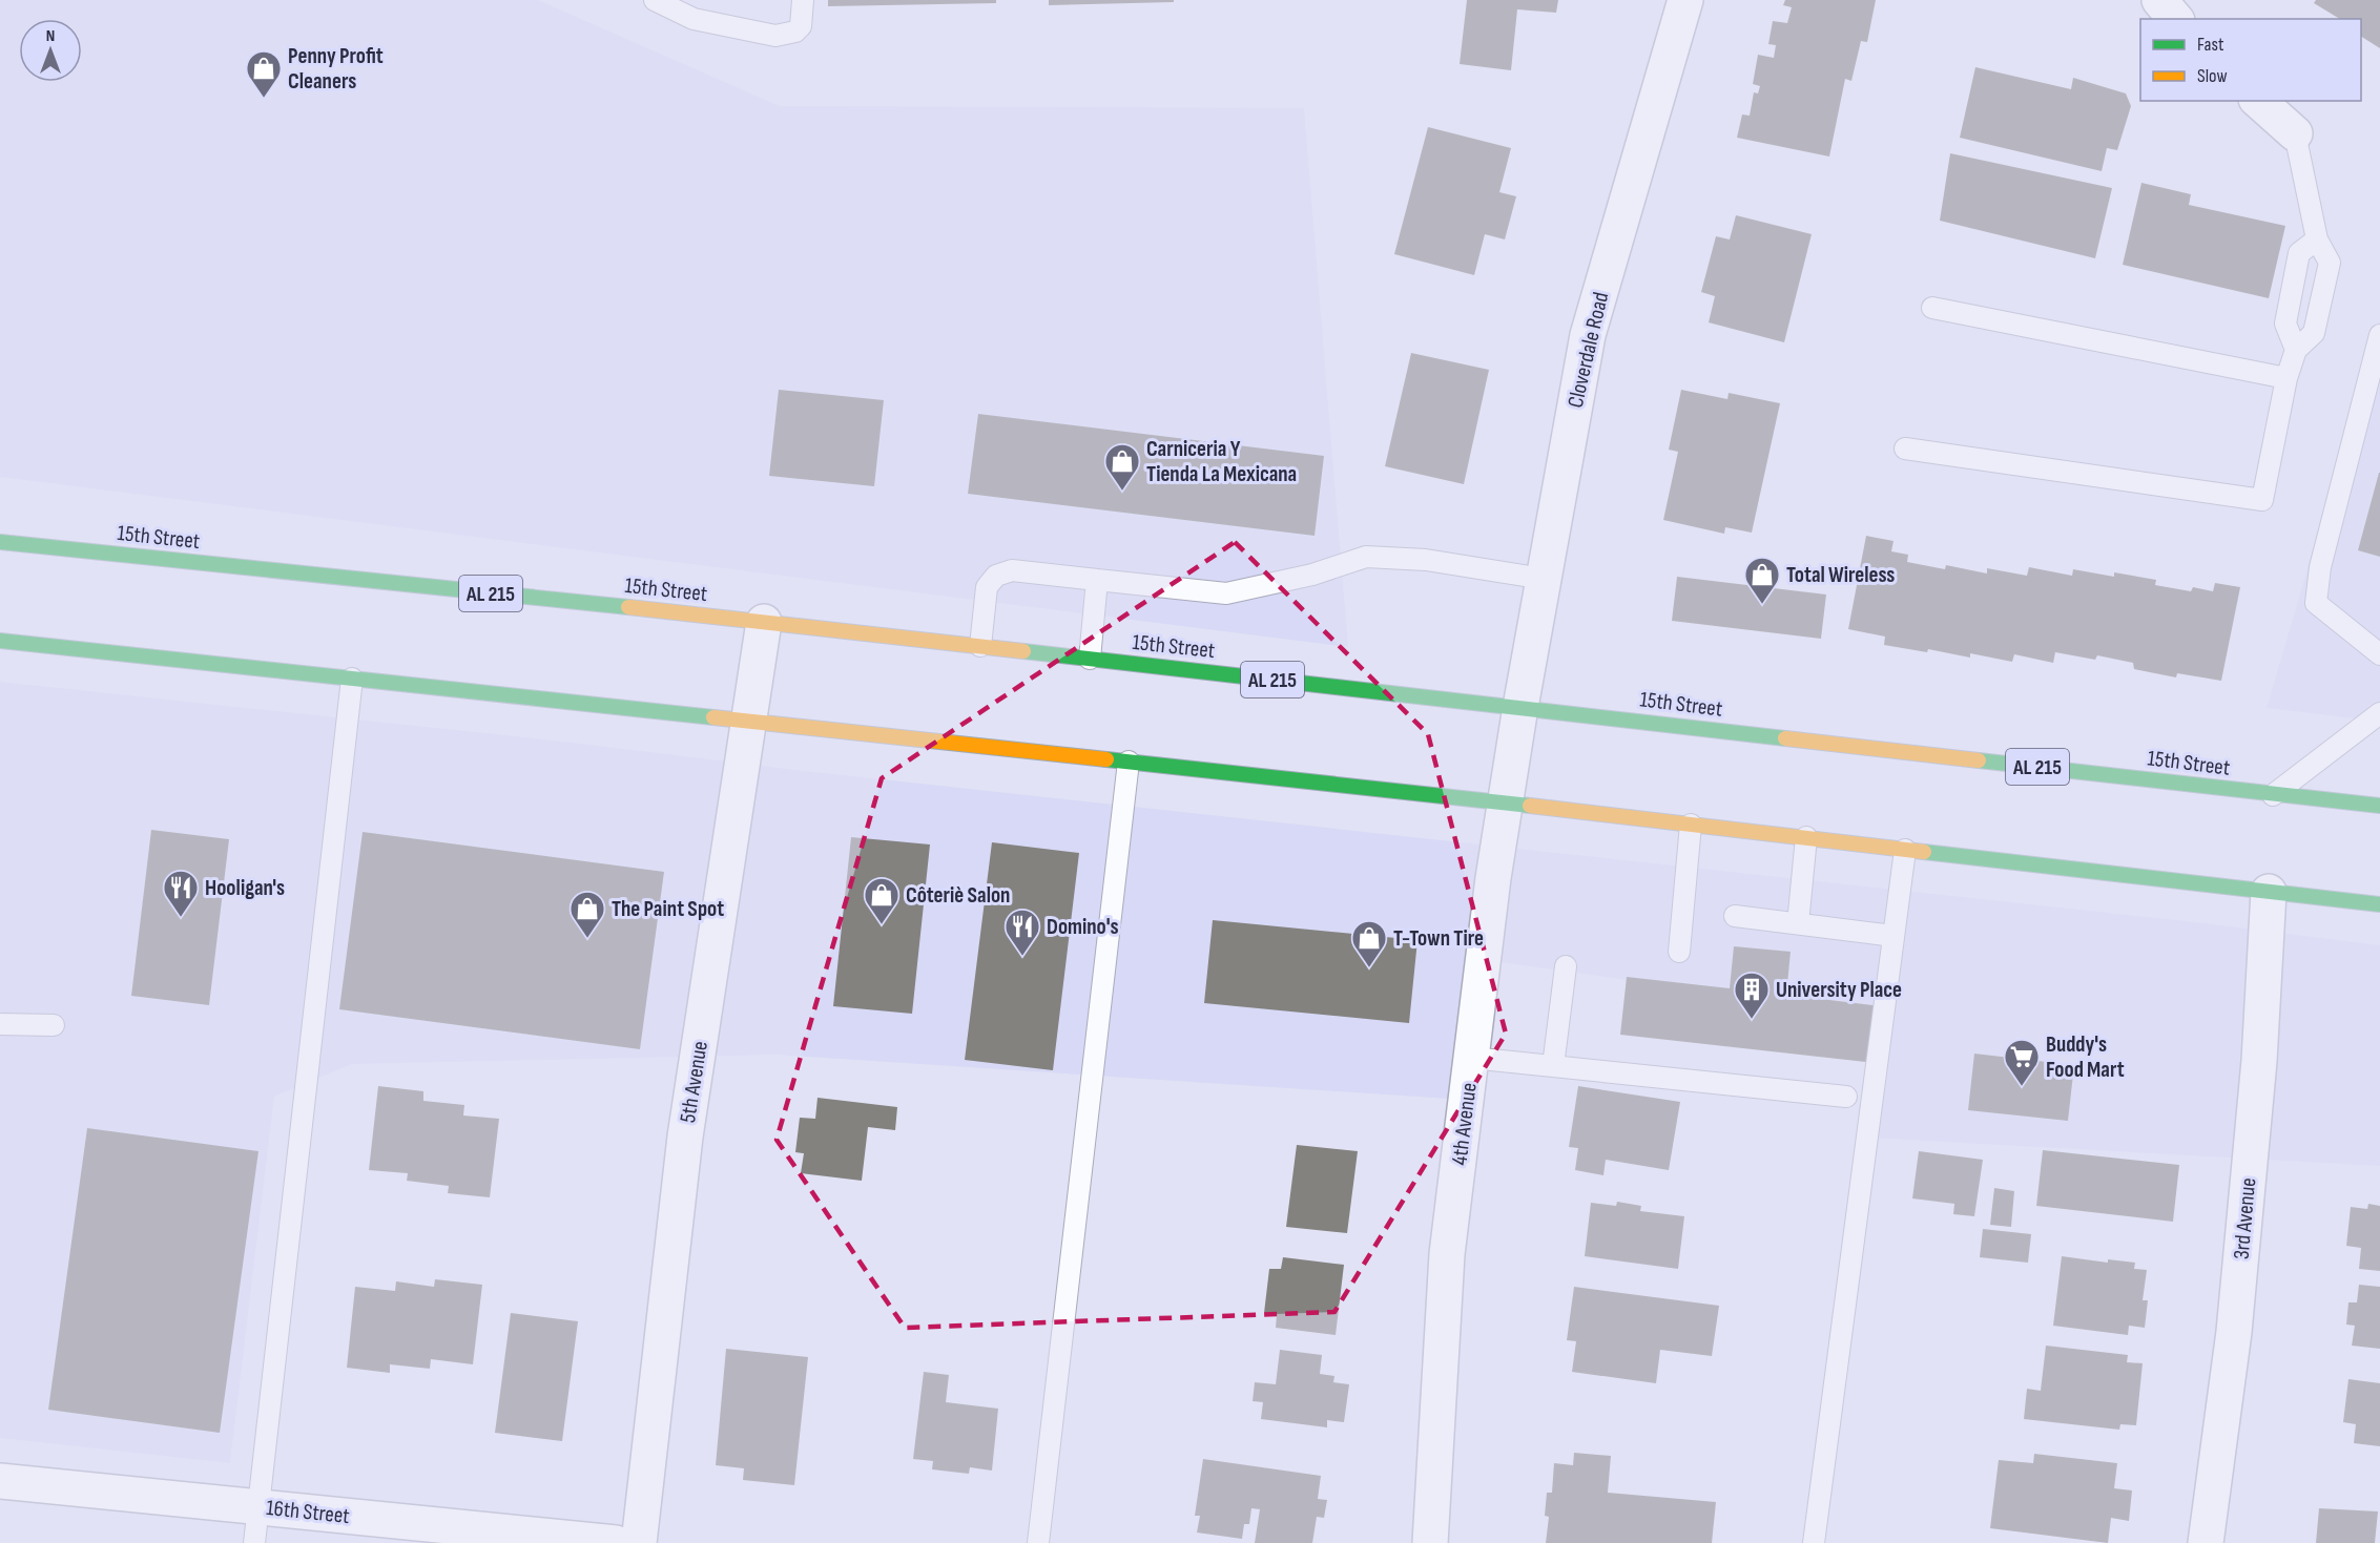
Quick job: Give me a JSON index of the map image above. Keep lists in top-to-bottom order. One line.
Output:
{"streets":{"main road":["15th Street","AL 215"],"street":["Cloverdale Road","5th Avenue","4th Avenue","3rd Avenue","16th Street"]},"crossings":[["Cloverdale Road","15th Street"],["Cloverdale Road","4th Avenue"],["15th Street","5th Avenue"],["15th Street","4th Avenue"]],"places":{"shop":["Penny Profit Cleaners","Carniceria Y Tienda La Mexicana","Total Wireless","Côteriè Salon","The Paint Spot","T-Town Tire"],"restaurant":["Hooligan's","Domino's"],"building":["University Place"],"supermarket":["Buddy's Food Mart"]},"legend":["Fast","Slow"],"north":"top"}
